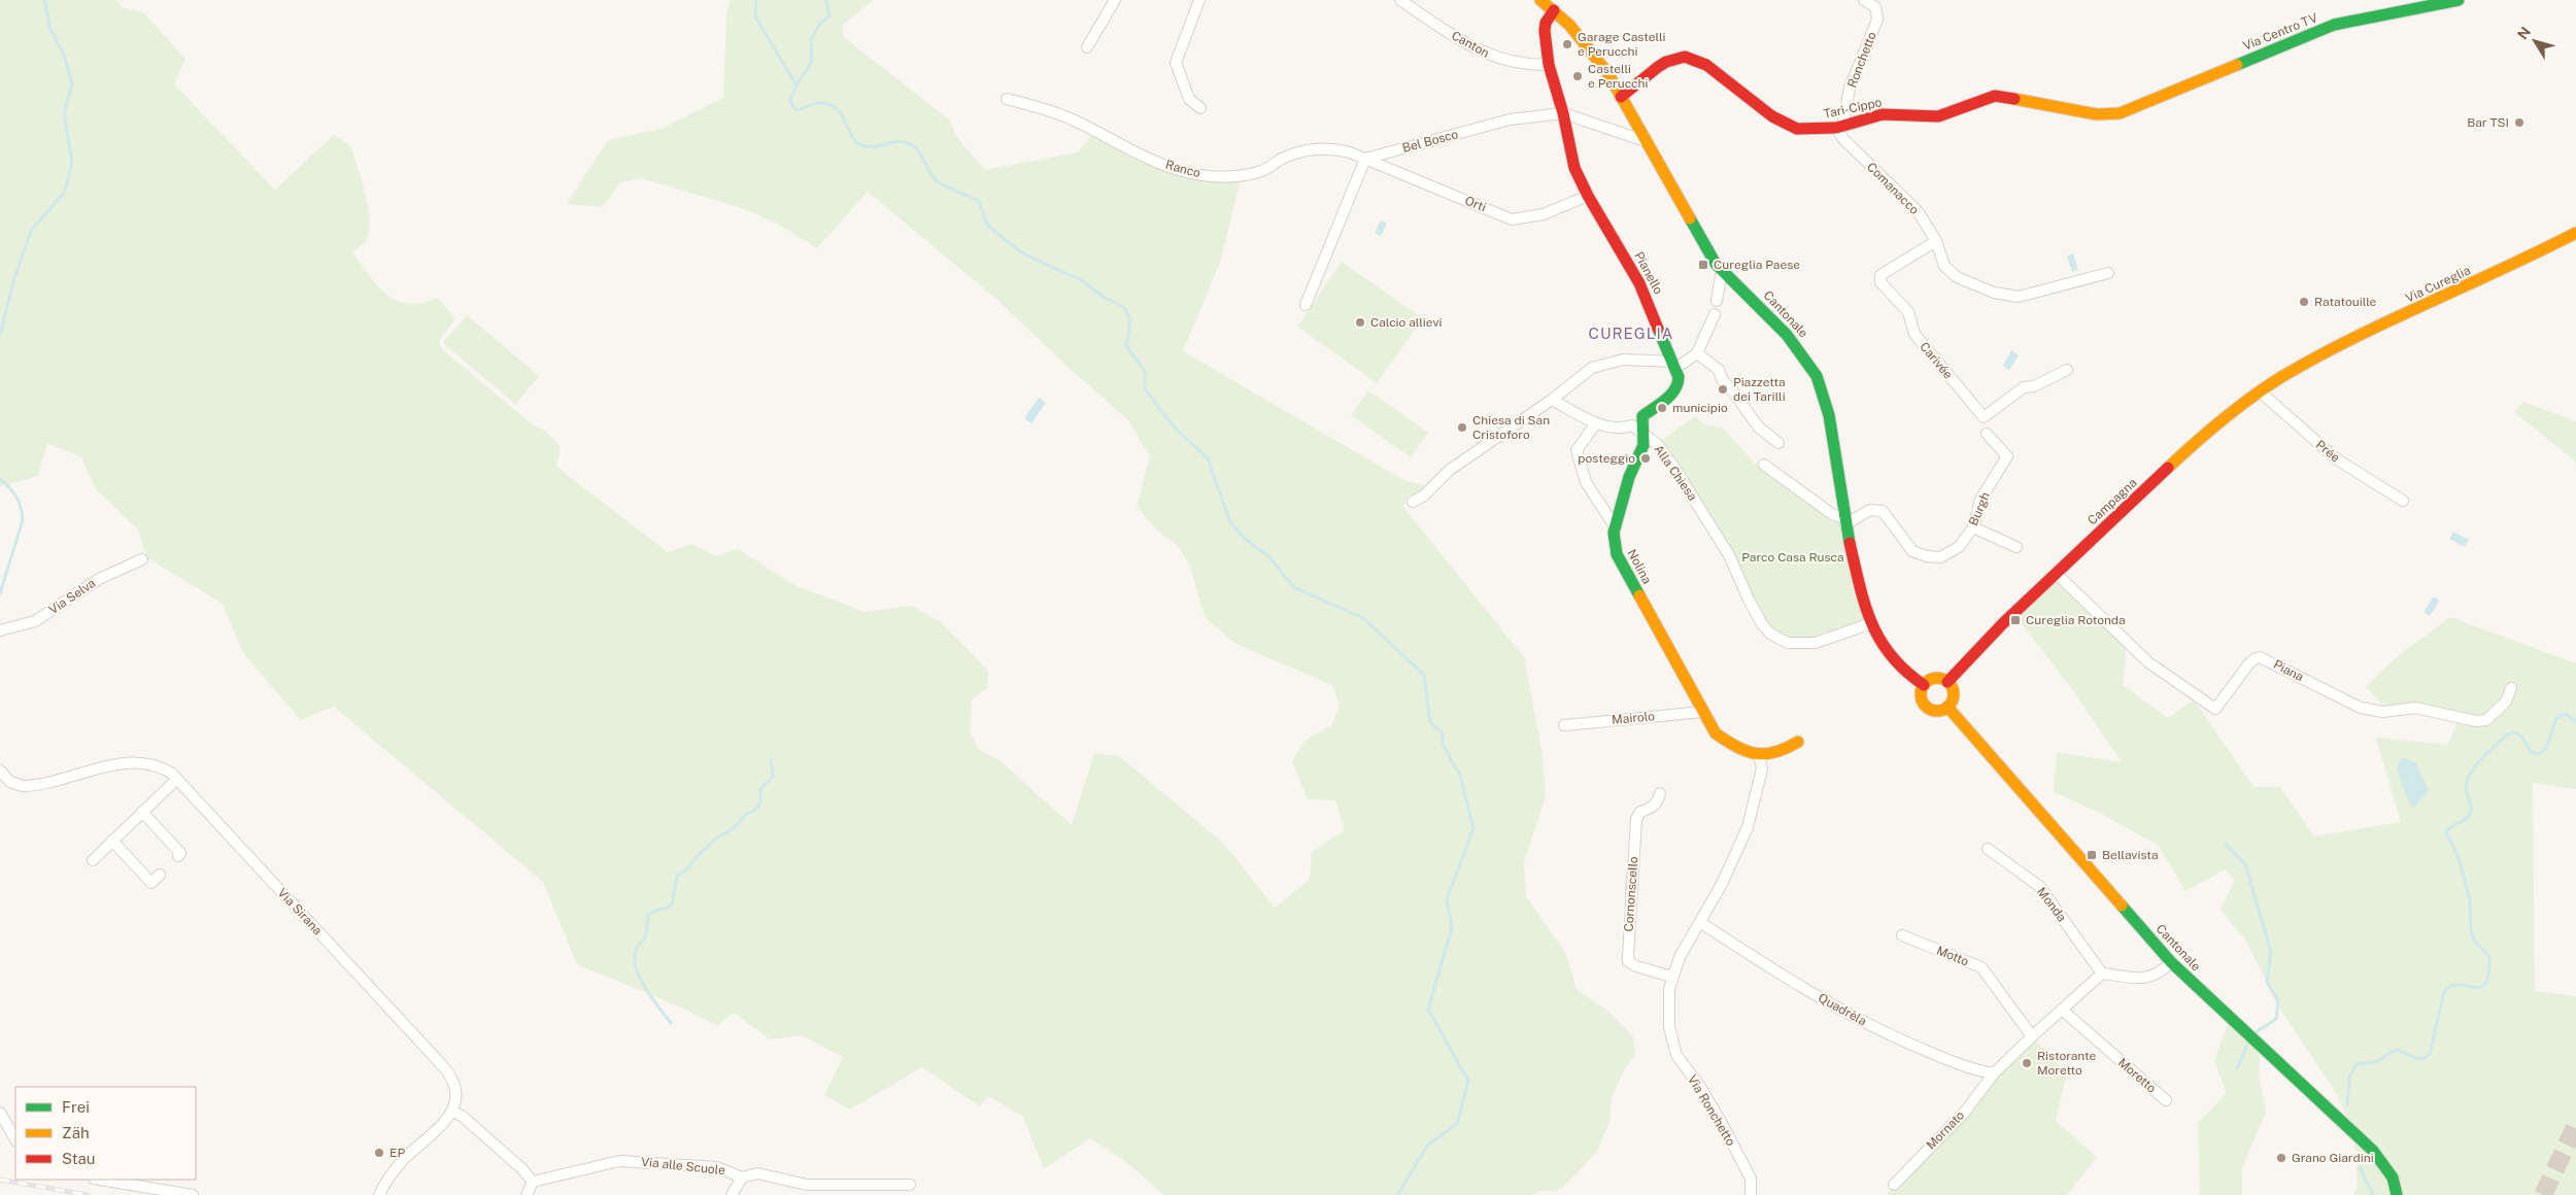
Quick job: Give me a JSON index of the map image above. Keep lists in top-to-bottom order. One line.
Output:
{"streets":{"street":["Via Centro TV","Canton","Ronchetto","Tarì-Cippo","Bel Bosco","Ranco","Comanacco","Orti","Pianello","Via Cureglia","Cantonale","Carivée","Prée","Alla Chiesa","Campagna","Burgh","Nolina","Via Selva","Piana","Mairolo","Cornonscello","Monda","Via Sirana","Motto","Quadrèla","Moretto","Via Ronchetto","Mornato","Via alle Scuole"]},"crossings":[["Via Centro TV","Tarì-Cippo"],["Canton","Pianello"],["Ronchetto","Tarì-Cippo"],["Ronchetto","Comanacco"],["Tarì-Cippo","Comanacco"],["Tarì-Cippo","Cantonale"],["Bel Bosco","Ranco"],["Bel Bosco","Orti"],["Bel Bosco","Pianello"],["Bel Bosco","Cantonale"],["Ranco","Orti"],["Comanacco","Carivée"],["Orti","Pianello"],["Pianello","Cantonale"],["Pianello","Nolina"],["Via Cureglia","Campagna"],["Cantonale","Alla Chiesa"],["Cantonale","Campagna"],["Cantonale","Burgh"],["Prée","Campagna"],["Alla Chiesa","Nolina"],["Campagna","Piana"],["Nolina","Mairolo"],["Cornonscello","Via Ronchetto"],["Quadrèla","Mornato"]],"districts":["CUREGLIA"],"parks":["Parco Casa Rusca"],"places":{"other":["Garage Castelli e Perucchi","Castelli e Perucchi","Bar TSI","Ratatouille","Calcio allievi","Piazzetta dei Tarilli","municipio","Chiesa di San Cristoforo","posteggio","Ristorante Moretto","EP","Grano Giardini"],"transit":["Cureglia Paese","Cureglia Rotonda","Bellavista"]},"legend":["Frei","Zäh","Stau"],"north":"top left"}
